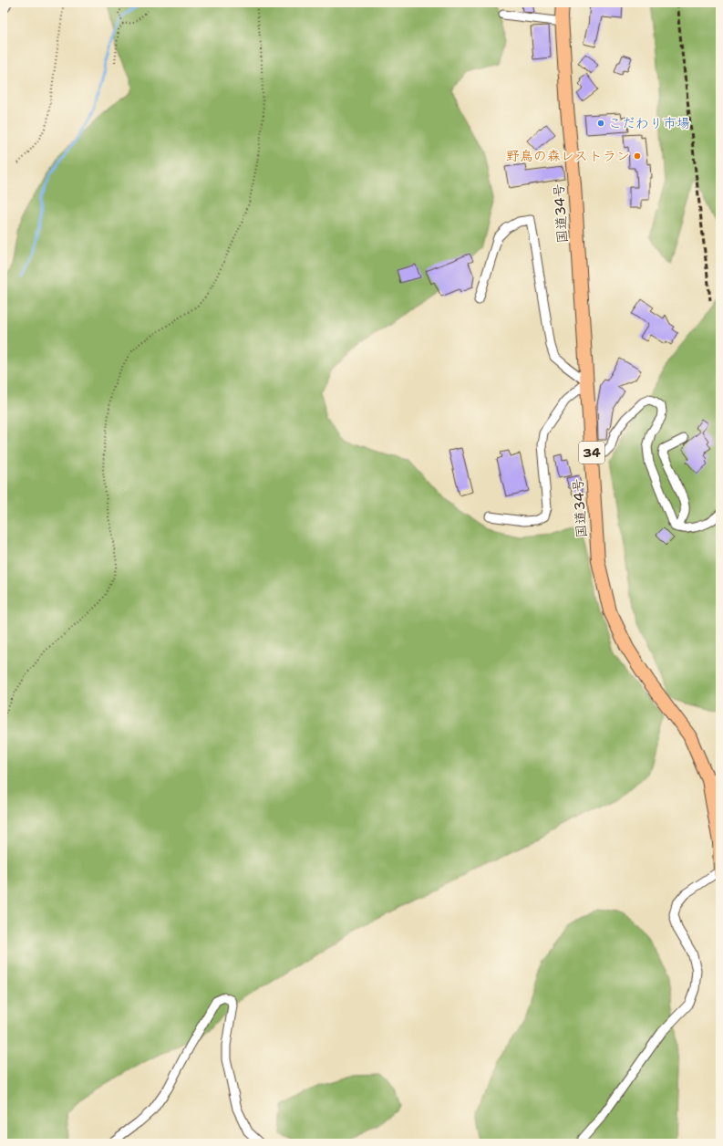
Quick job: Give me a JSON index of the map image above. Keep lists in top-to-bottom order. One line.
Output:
{"streets":{"highway":["国道34号","34"]},"places":["こだわり市場","野鳥の森レストラン"]}
